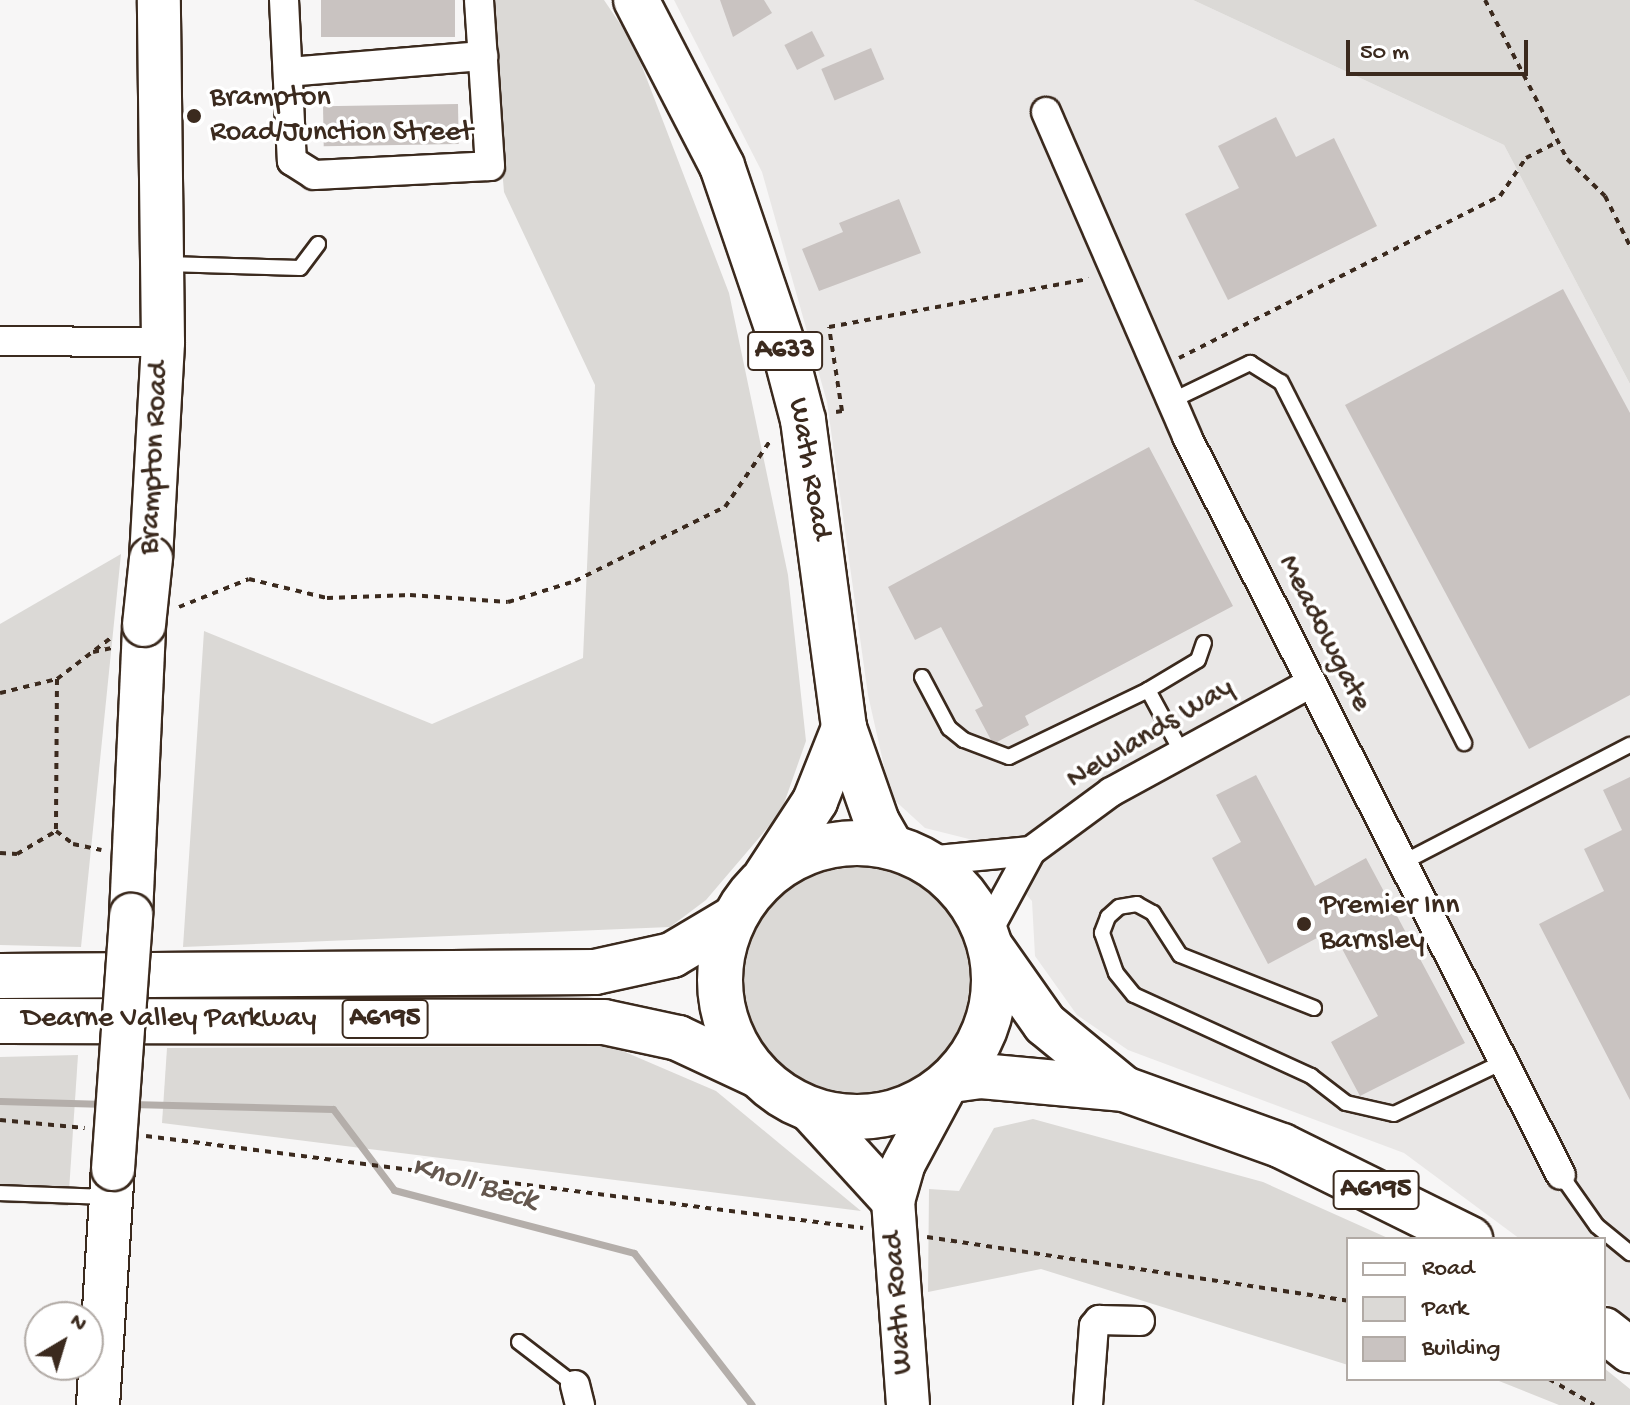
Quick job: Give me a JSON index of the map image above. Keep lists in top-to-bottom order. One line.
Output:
{"streets":{"main road":["A633","Brampton Road","Wath Road","A6195","Dearne Valley Parkway"],"street":["Meadowgate","Newlands Way"]},"crossings":[["Wath Road","A6195"],["Wath Road","Dearne Valley Parkway"],["Meadowgate","Newlands Way"],["A6195","Dearne Valley Parkway"]],"water":["Knoll Beck"],"places":["Brampton Road/Junction Street","Premier Inn Barnsley"],"legend":["Road","Park","Building"],"scale_bar":"50 m","north":"top right"}
